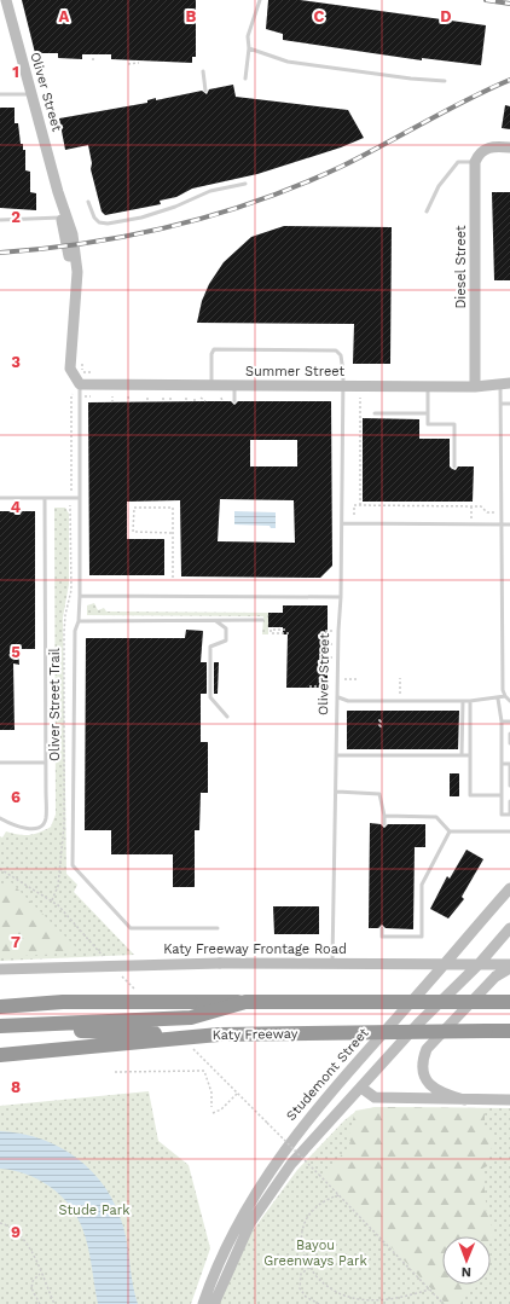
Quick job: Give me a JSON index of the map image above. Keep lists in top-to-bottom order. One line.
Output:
{"streets":{"highway":["Katy Freeway"],"main road":["Oliver Street","Diesel Street","Summer Street","Katy Freeway Frontage Road","Studemont Street"],"path":["Oliver Street Trail"]},"crossings":[["Oliver Street","Summer Street"],["Oliver Street","Katy Freeway Frontage Road"],["Diesel Street","Summer Street"],["Katy Freeway Frontage Road","Studemont Street"]],"parks":["Stude Park","Bayou Greenways Park"],"north":"bottom","grid":{"columns":["A","B","C","D"],"rows":["1","2","3","4","5","6","7","8","9"]}}
